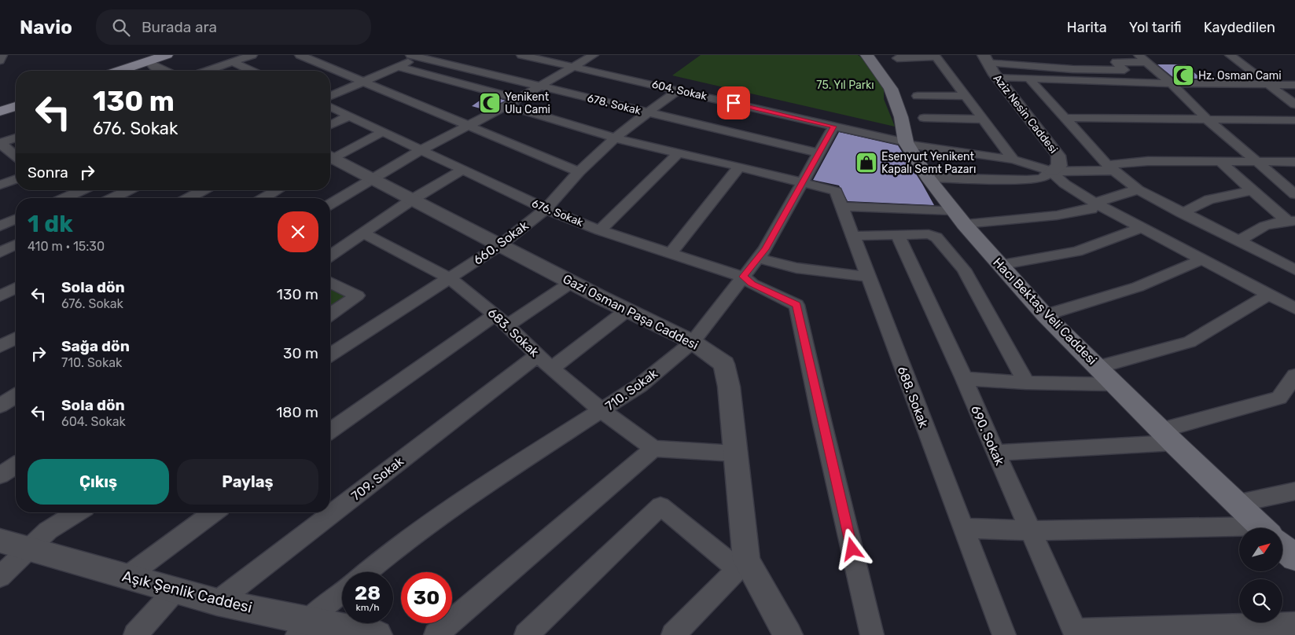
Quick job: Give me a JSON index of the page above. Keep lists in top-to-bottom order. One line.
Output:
{"streets":{"main road":["Hacı Bektaş Veli Caddesi"],"street":["604. Sokak","678. Sokak","Aziz Nesin Caddesi","676. Sokak","660. Sokak","Gazi Osman Paşa Caddesi","683. Sokak","710. Sokak","688. Sokak","690. Sokak","709. Sokak","Aşık Şenlik Caddesi"]},"crossings":[["604. Sokak","Aziz Nesin Caddesi"],["604. Sokak","660. Sokak"],["604. Sokak","Hacı Bektaş Veli Caddesi"],["604. Sokak","710. Sokak"],["678. Sokak","660. Sokak"],["678. Sokak","710. Sokak"],["676. Sokak","660. Sokak"],["676. Sokak","710. Sokak"],["660. Sokak","Gazi Osman Paşa Caddesi"],["660. Sokak","683. Sokak"],["Gazi Osman Paşa Caddesi","710. Sokak"],["Gazi Osman Paşa Caddesi","709. Sokak"],["683. Sokak","710. Sokak"],["683. Sokak","709. Sokak"],["710. Sokak","688. Sokak"],["709. Sokak","Aşık Şenlik Caddesi"]],"parks":["75. Yıl Parkı"],"places":{"mosque":["Hz. Osman Cami","Yenikent Ulu Cami"],"shop":["Esenyurt Yenikent Kapalı Semt Pazarı"]},"north":"top right","page":{"header":"Navio","search":"Burada ara","nav":["Harita","Yol tarifi","Kaydedilen"],"turn":["130 m","676. Sokak"],"then":"Sonra","heading":["1 dk","410 m · 15:30"],"list":[{"name":"Sola dön","note":"676. Sokak","value":"130 m"},{"name":"Sağa dön","note":"710. Sokak","value":"30 m"},{"name":"Sola dön","note":"604. Sokak","value":"180 m"}],"buttons":["Çıkış","Paylaş"],"speed":"28 km/h","limit":"30"}}
